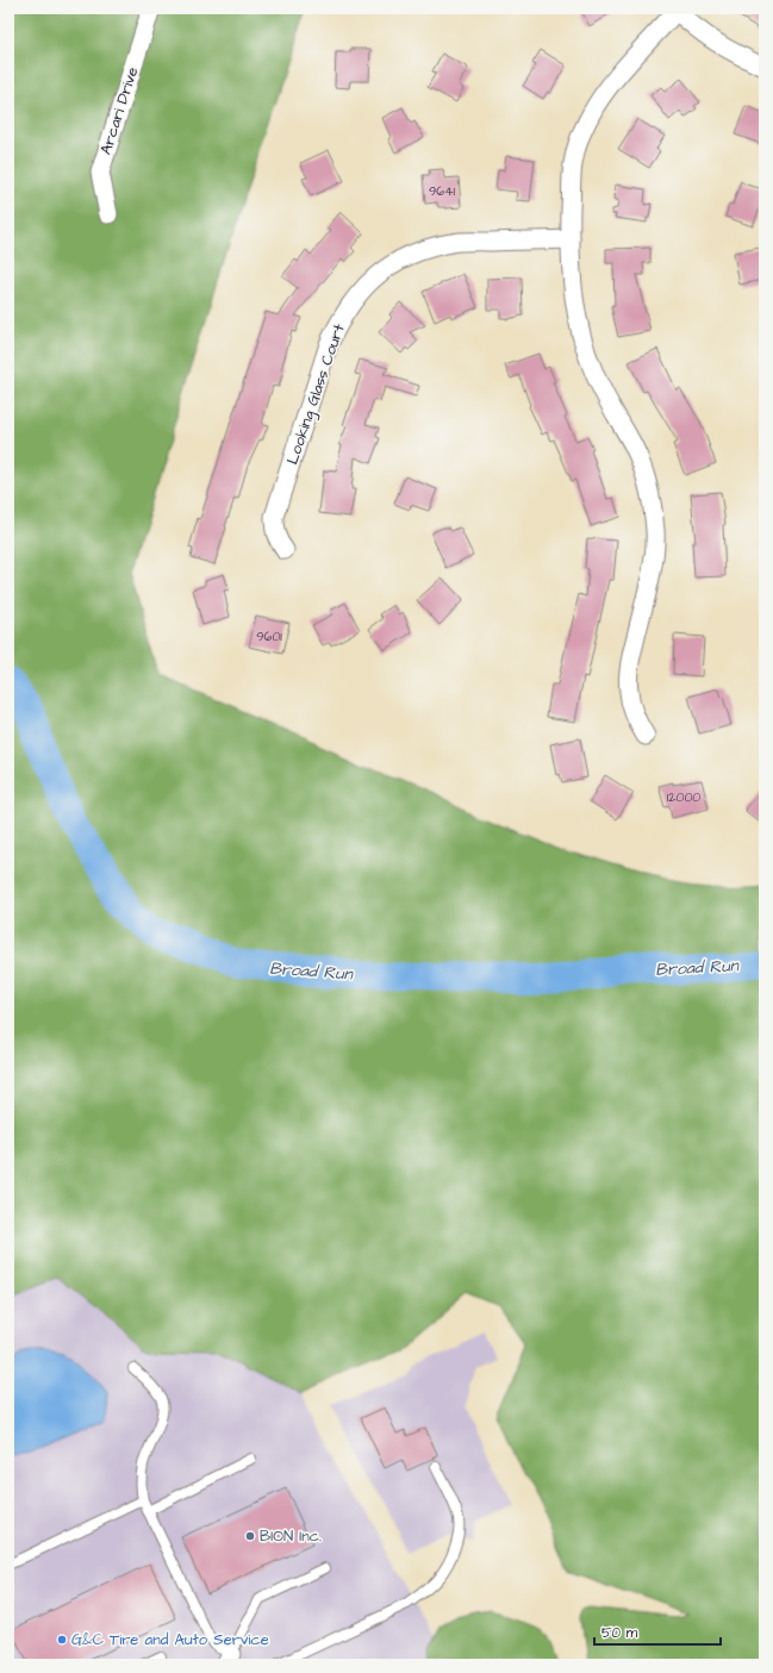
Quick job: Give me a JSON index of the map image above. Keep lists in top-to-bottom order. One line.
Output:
{"streets":{"street":["Arcari Drive","Looking Glass Court"]},"water":["Broad Run"],"places":["BION Inc.","G&C Tire and Auto Service"],"house_numbers":["9641","9601","12000"],"scale_bar":"50 m"}
